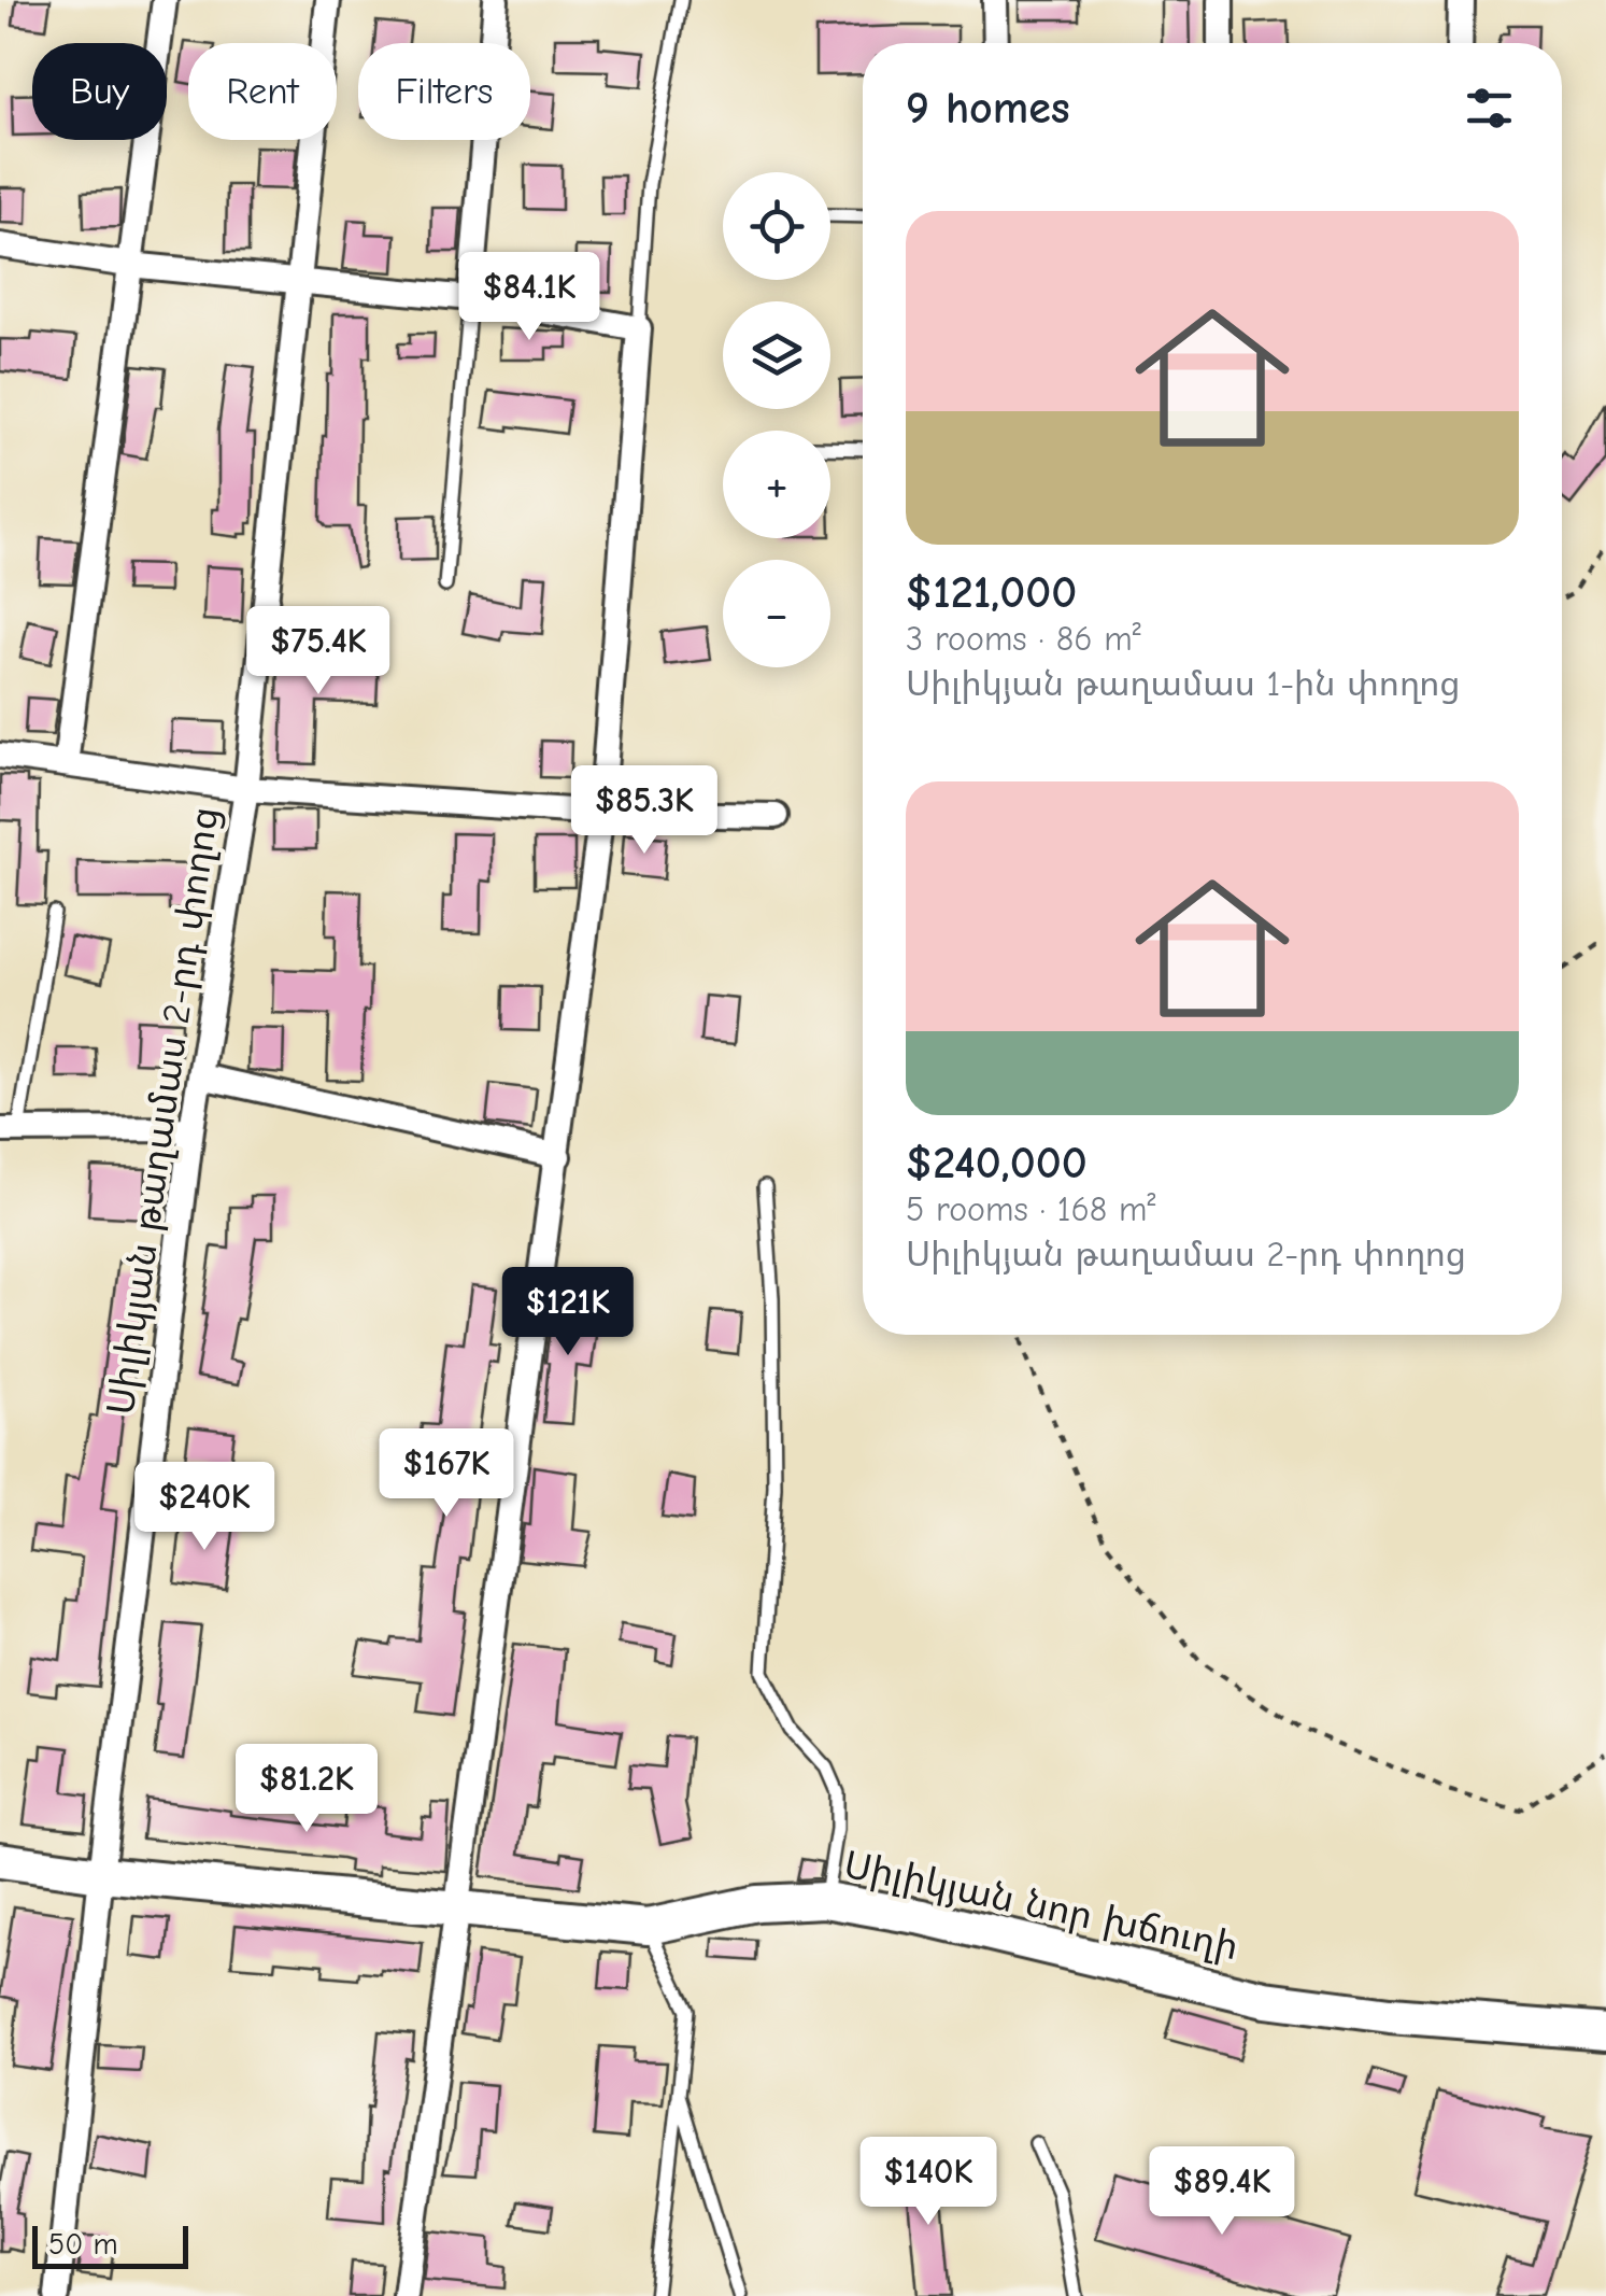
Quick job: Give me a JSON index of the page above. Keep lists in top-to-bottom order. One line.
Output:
{"streets":{"main road":["Սիլիկյան նոր խճուղի"],"street":["Սիլիկյան թաղամաս 2-րդ փողոց"]},"crossings":[["Սիլիկյան թաղամաս 2-րդ փողոց","Սիլիկյան նոր խճուղի"]],"scale_bar":"50 m","page":{"chip":["Buy","Rent","Filters"],"heading":"9 homes","map_buttons":["+","−"],"list":[{"name":"$121,000","note":"3 rooms · 86 m² · Սիլիկյան թաղամաս 1-ին փողոց"},{"name":"$240,000","note":"5 rooms · 168 m² · Սիլիկյան թաղամաս 2-րդ փողոց"}],"price":["$84.1K","$75.4K","$85.3K","$121K","$167K","$240K","$81.2K","$140K","$89.4K"],"scale":"50 m"}}
